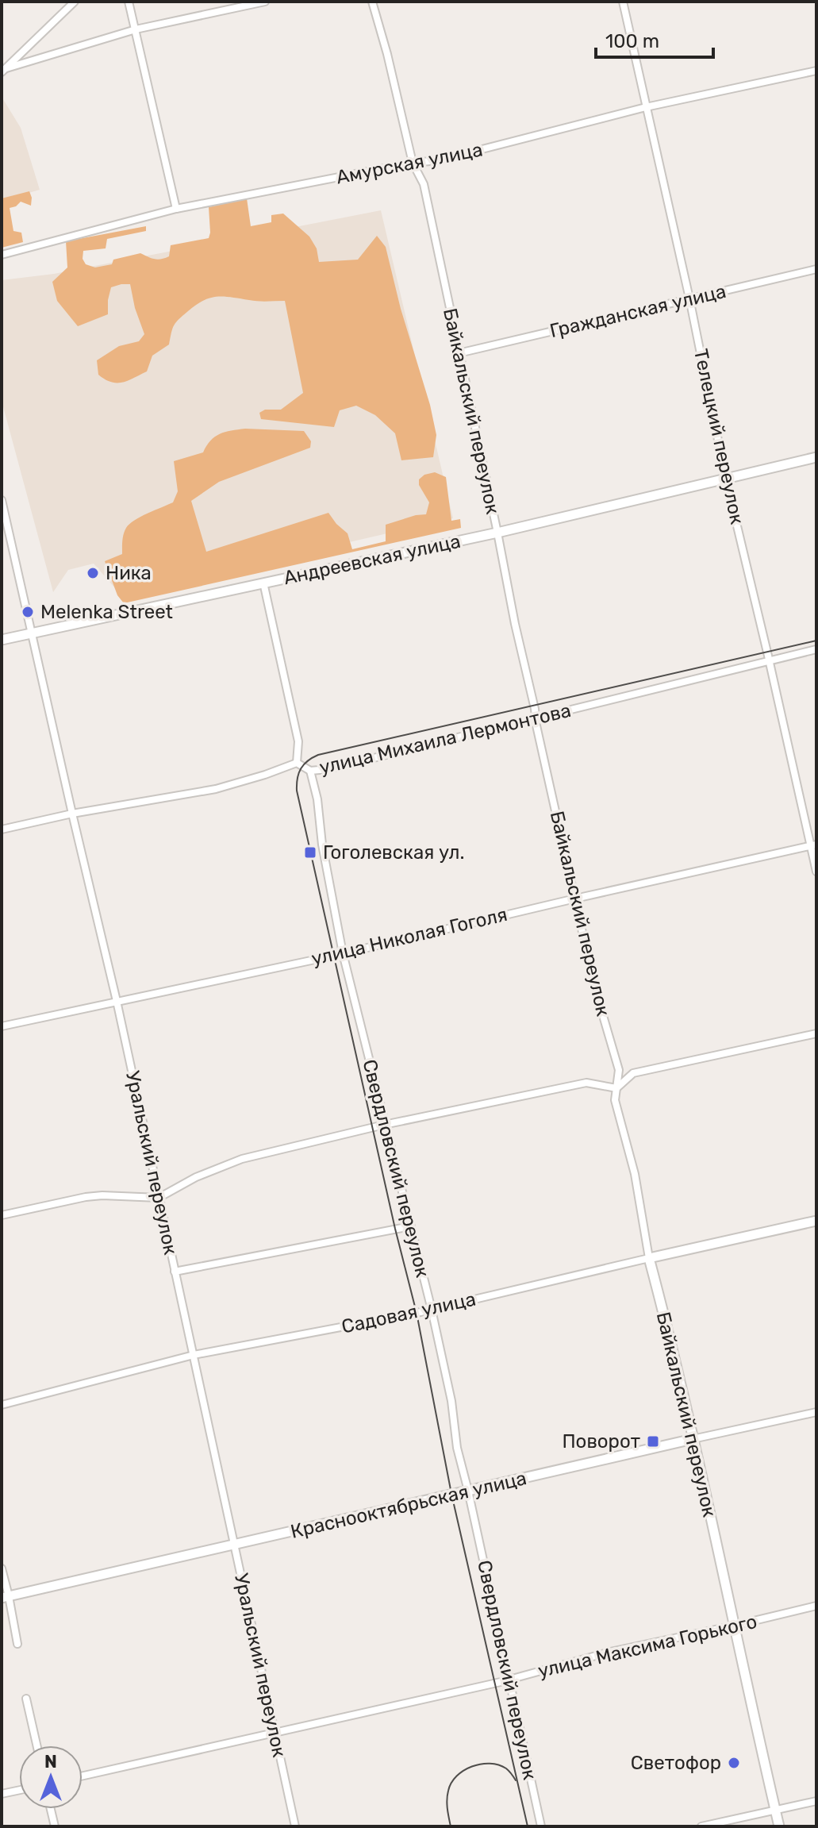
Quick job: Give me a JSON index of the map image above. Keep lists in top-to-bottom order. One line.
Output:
{"streets":{"main road":["Байкальский переулок","Андреевская улица","Садовая улица","Краснооктябрьская улица"],"street":["Амурская улица","Гражданская улица","Телецкий переулок","улица Михаила Лермонтова","улица Николая Гоголя","Уральский переулок","Свердловский переулок","улица Максима Горького"]},"crossings":[["Амурская улица","Байкальский переулок"],["Амурская улица","Телецкий переулок"],["Гражданская улица","Байкальский переулок"],["Гражданская улица","Телецкий переулок"],["Байкальский переулок","Андреевская улица"],["Байкальский переулок","улица Михаила Лермонтова"],["Байкальский переулок","улица Николая Гоголя"],["Байкальский переулок","Садовая улица"],["Байкальский переулок","Краснооктябрьская улица"],["Байкальский переулок","улица Максима Горького"],["Телецкий переулок","Андреевская улица"],["Телецкий переулок","улица Михаила Лермонтова"],["Телецкий переулок","улица Николая Гоголя"],["Андреевская улица","Уральский переулок"],["улица Михаила Лермонтова","Уральский переулок"],["улица Михаила Лермонтова","Свердловский переулок"],["улица Николая Гоголя","Уральский переулок"],["улица Николая Гоголя","Свердловский переулок"],["Уральский переулок","Садовая улица"],["Уральский переулок","Краснооктябрьская улица"],["Уральский переулок","улица Максима Горького"],["Свердловский переулок","Садовая улица"],["Свердловский переулок","Краснооктябрьская улица"],["Свердловский переулок","улица Максима Горького"]],"places":{"other":["Ника","Melenka Street","Светофор"],"transit":["Гоголевская ул.","Поворот"]},"scale_bar":"100 m","north":"top"}
